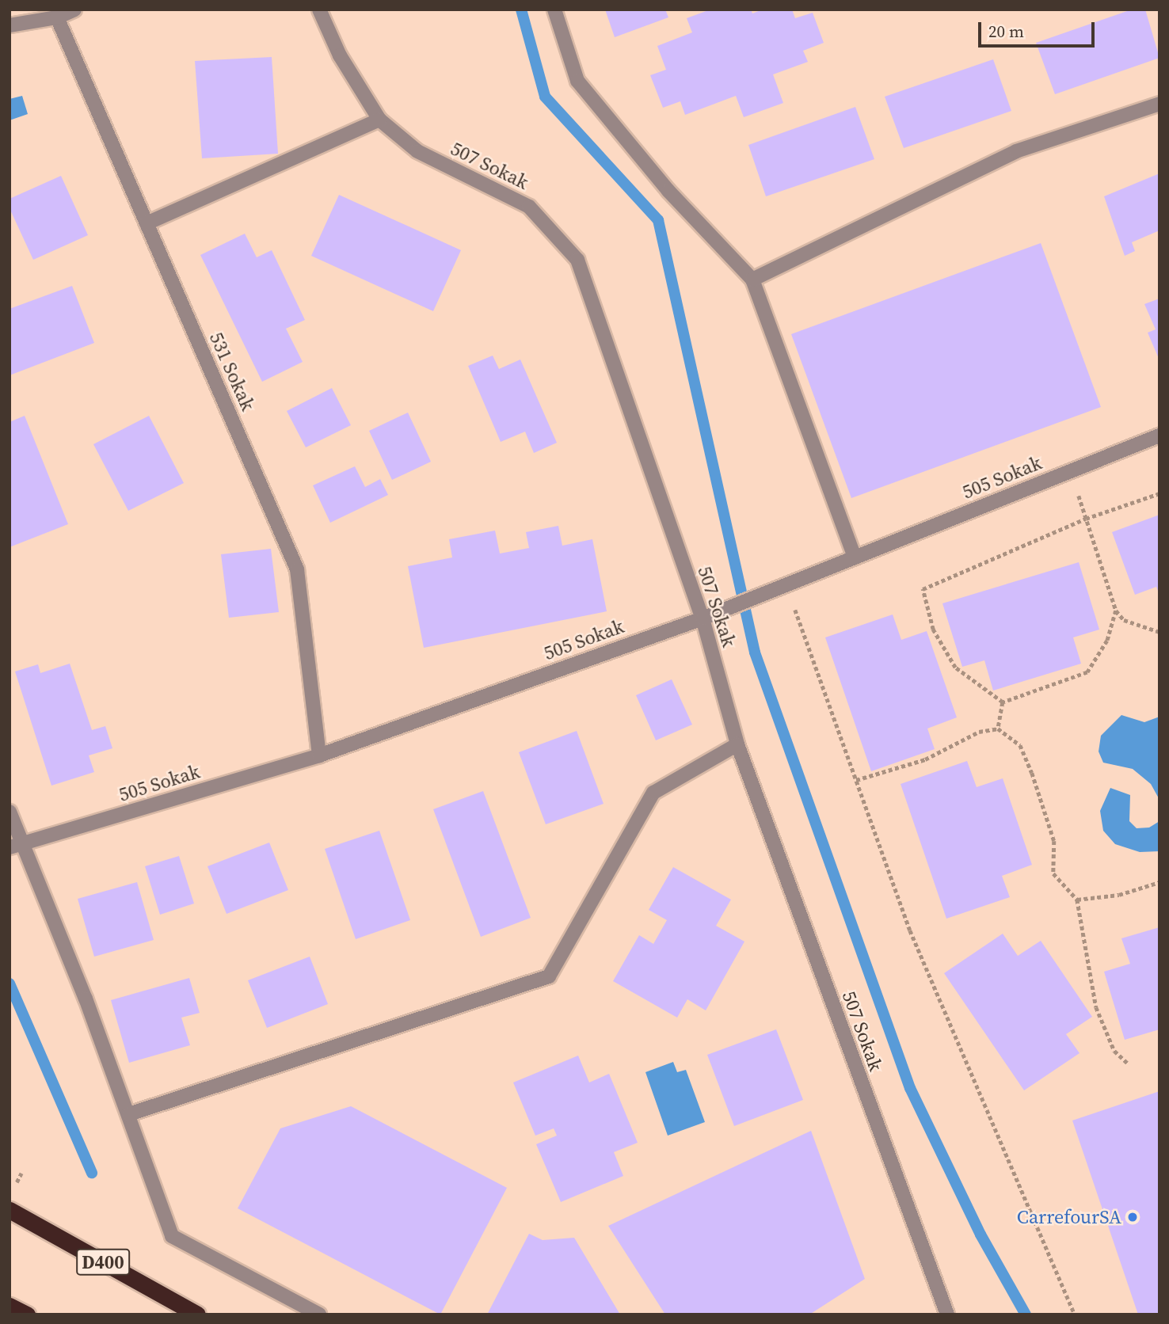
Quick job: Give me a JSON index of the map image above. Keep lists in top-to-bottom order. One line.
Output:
{"streets":{"highway":["D400"],"street":["507 Sokak","531 Sokak","505 Sokak"]},"crossings":[["507 Sokak","505 Sokak"],["531 Sokak","505 Sokak"]],"places":["CarrefourSA"],"scale_bar":"20 m"}
